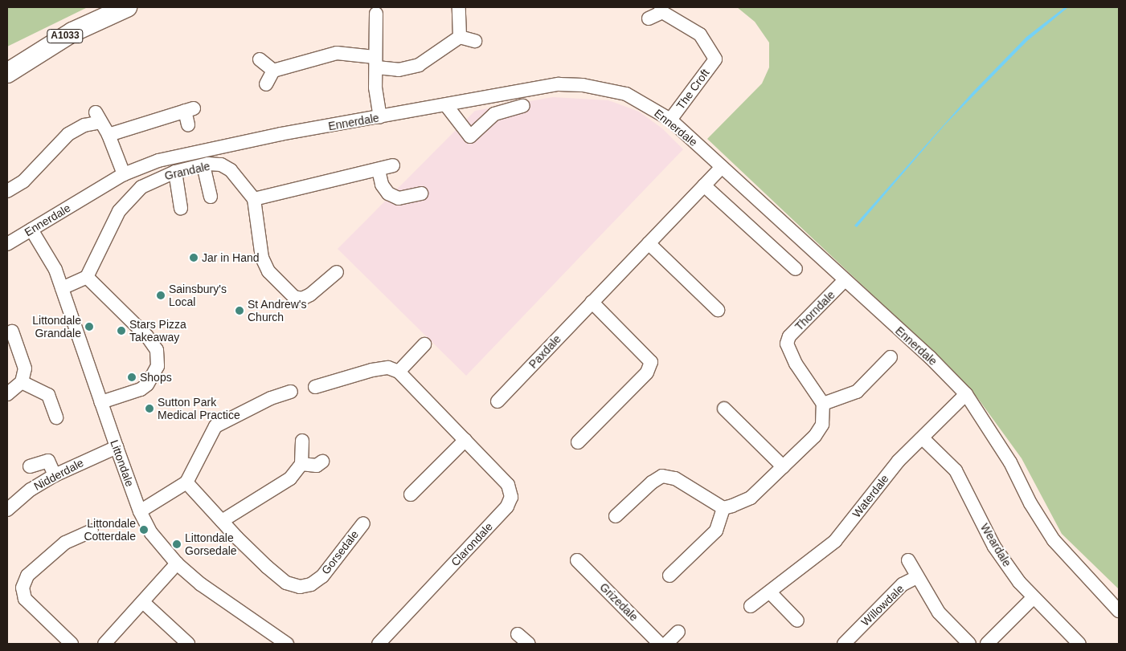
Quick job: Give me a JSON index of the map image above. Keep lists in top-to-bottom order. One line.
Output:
{"streets":{"highway":["A1033"],"street":["The Croft","Ennerdale","Grandale","Thorndale","Paxdale","Littondale","Nidderdale","Waterdale","Clarondale","Weardale","Gorsedale","Grizedale","Willowdale"]},"crossings":[["The Croft","Ennerdale"],["Ennerdale","Thorndale"],["Ennerdale","Paxdale"],["Ennerdale","Littondale"],["Ennerdale","Waterdale"],["Littondale","Nidderdale"],["Waterdale","Weardale"]],"places":["Jar in Hand","Sainsbury's Local","St Andrew's Church","Littondale Grandale","Stars Pizza Takeaway","Shops","Sutton Park Medical Practice","Littondale Cotterdale","Littondale Gorsedale"]}
